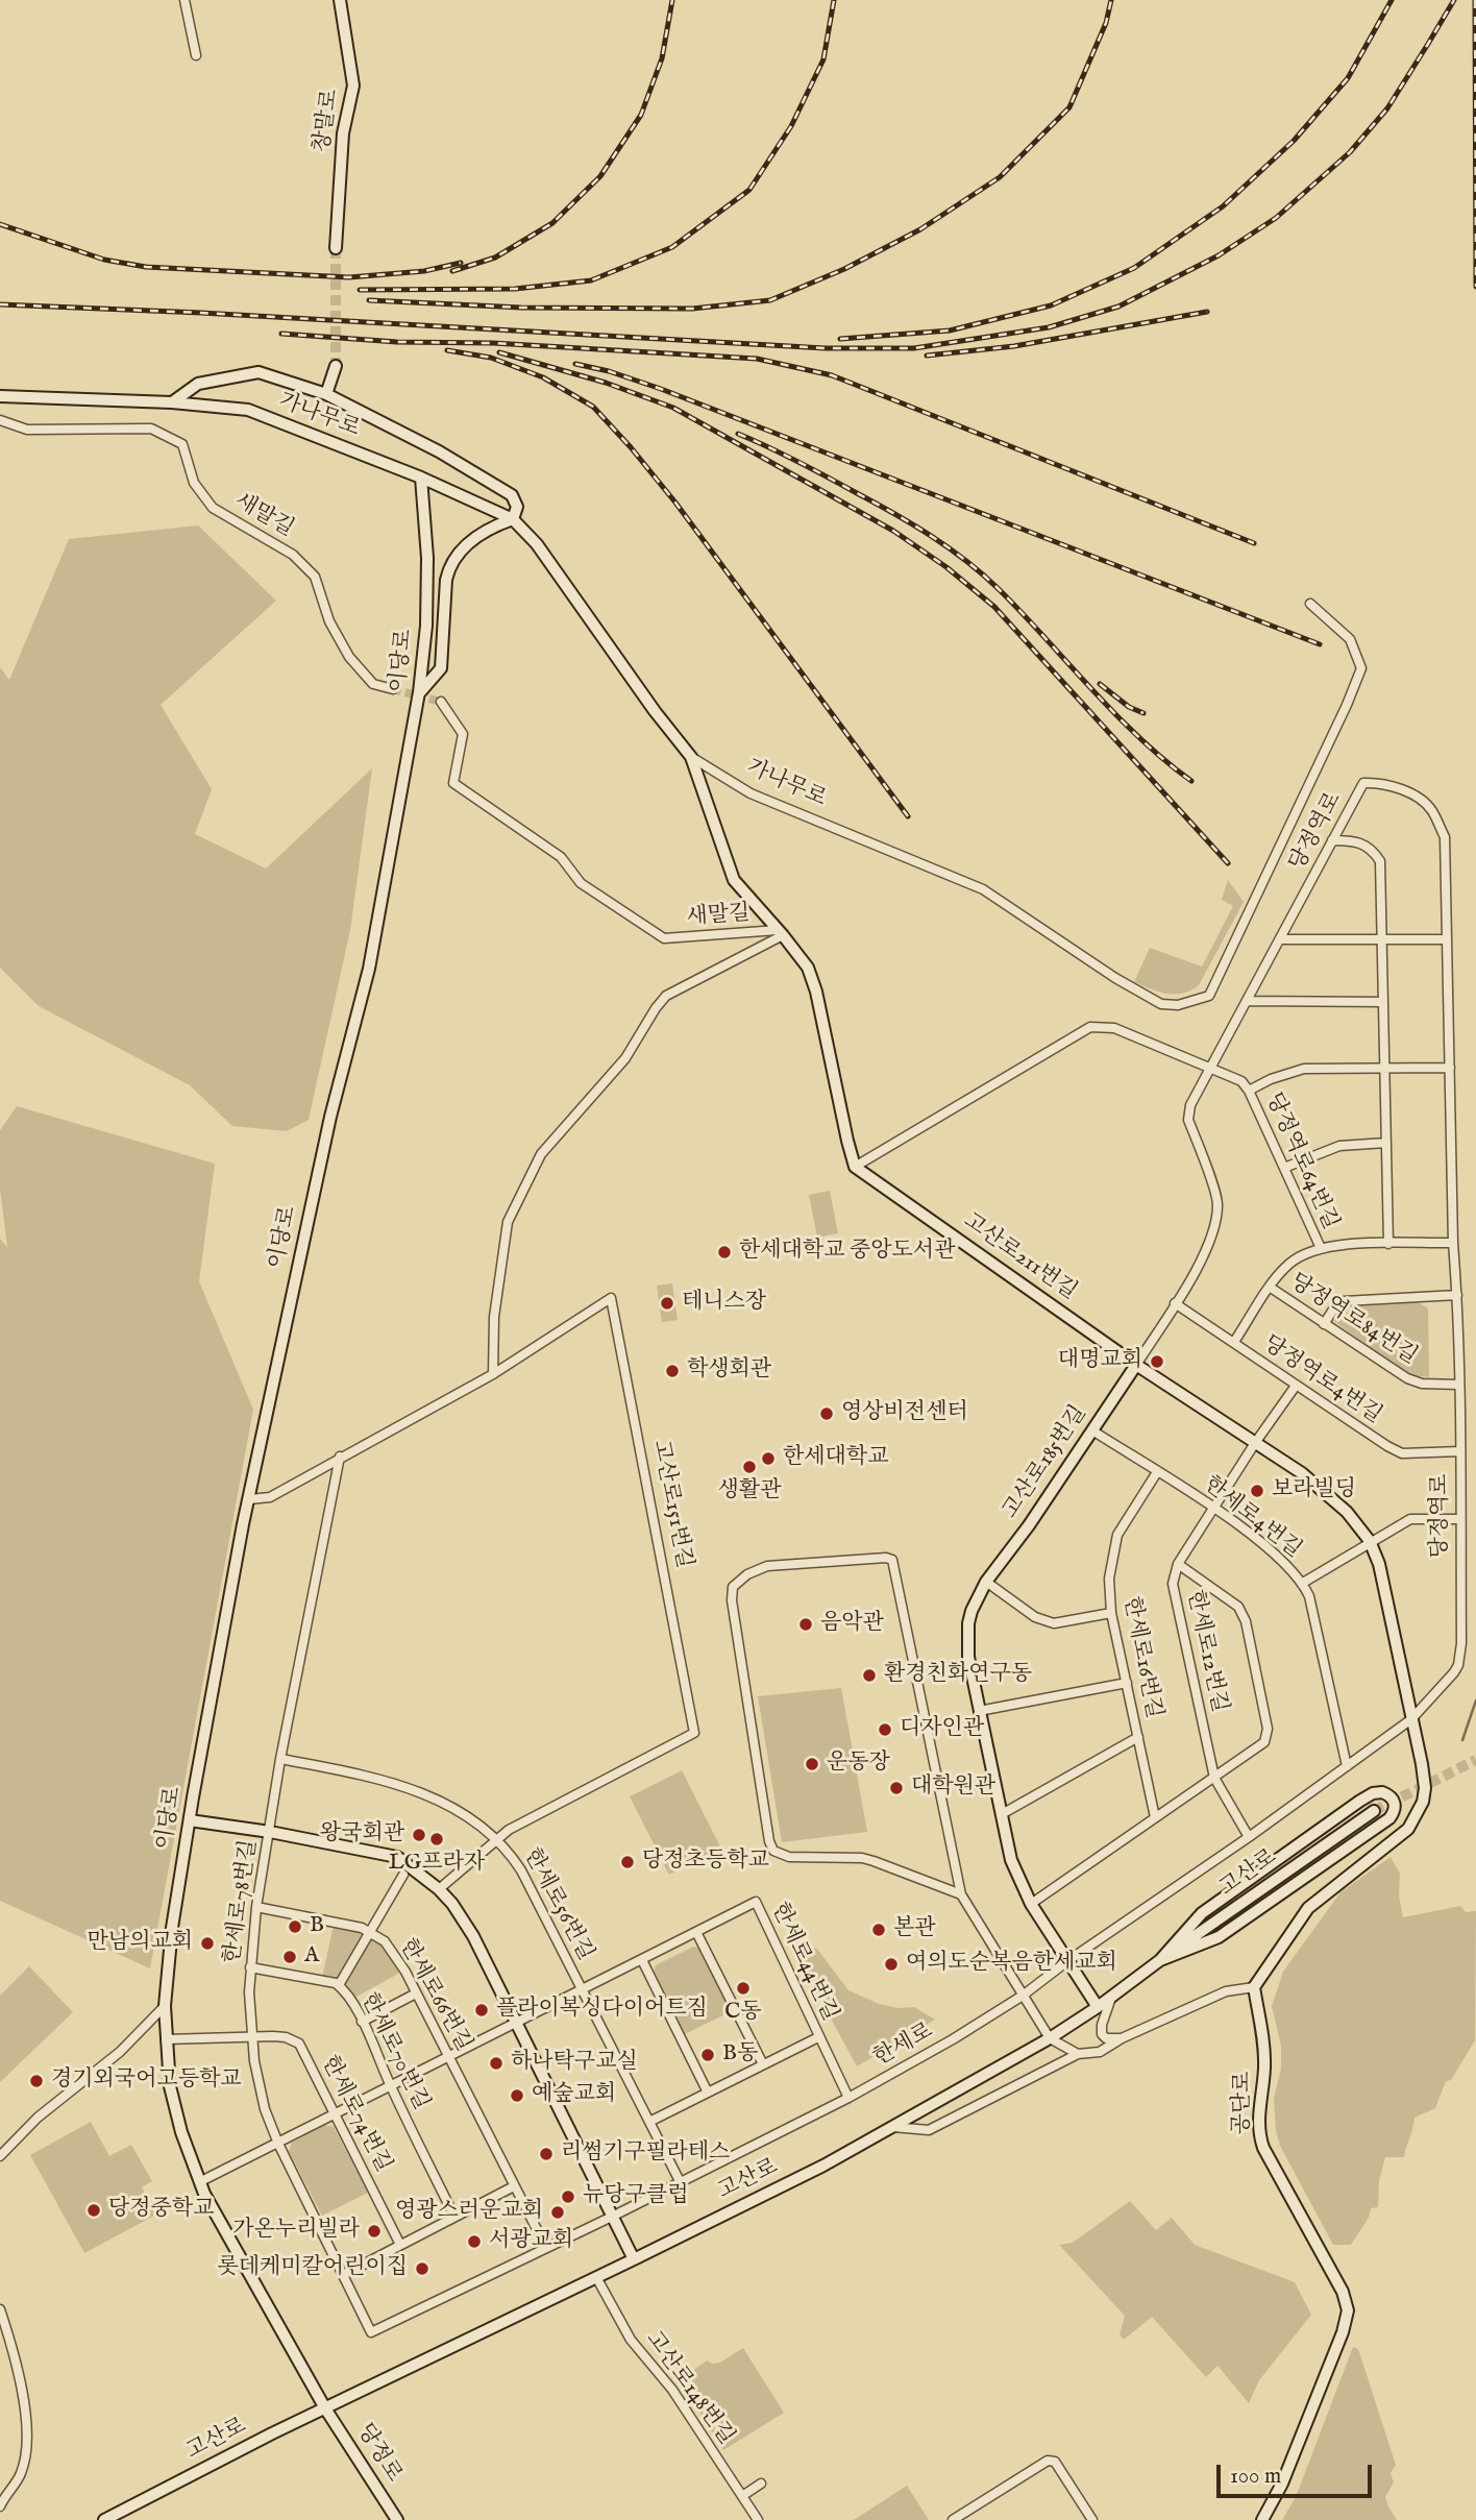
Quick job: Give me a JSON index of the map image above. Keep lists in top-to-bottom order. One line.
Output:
{"streets":{"street":["창말로","가나무로","새말길","이당로","당정역로","당정역로64번길","고산로211번길","당정역로84번길","당정역로4번길","고산로185번길","고산로151번길","한세로4번길","한세로12번길","한세로16번길","고산로","한세로78번길","한세로56번길","한세로44번길","한세로66번길","한세로","한세로70번길","공단로","한세로74번길","고산로148번길","당정로"]},"crossings":[["가나무로","이당로"],["이당로","고산로151번길"],["이당로","고산로"],["이당로","한세로44번길"],["이당로","당정로"],["당정역로","당정역로64번길"],["당정역로","고산로211번길"],["당정역로","당정역로84번길"],["당정역로","당정역로4번길"],["당정역로","고산로185번길"],["당정역로","한세로"],["당정역로64번길","고산로211번길"],["고산로211번길","고산로185번길"],["고산로211번길","한세로12번길"],["고산로211번길","한세로"],["당정역로4번길","한세로12번길"],["고산로185번길","한세로4번길"],["고산로185번길","고산로"],["고산로185번길","한세로"],["고산로151번길","한세로78번길"],["고산로151번길","한세로56번길"],["한세로4번길","한세로12번길"],["한세로4번길","한세로16번길"],["한세로4번길","한세로"],["한세로12번길","한세로"],["고산로","고산로148번길"],["고산로","당정로"],["한세로78번길","한세로56번길"],["한세로78번길","한세로44번길"],["한세로78번길","한세로66번길"],["한세로78번길","한세로"],["한세로78번길","한세로70번길"],["한세로78번길","한세로74번길"],["한세로56번길","한세로44번길"],["한세로56번길","한세로"],["한세로44번길","한세로66번길"],["한세로44번길","한세로"],["한세로44번길","한세로70번길"],["한세로44번길","한세로74번길"],["한세로66번길","한세로"]],"places":["한세대학교 중앙도서관","테니스장","대명교회","학생회관","영상비전센터","한세대학교","생활관","보라빌딩","음악관","환경친화연구동","디자인관","운동장","대학원관","왕국회관","LG프라자","당정초등학교","B","본관","만남의교회","A","여의도순복음한세교회","C동","플라이복싱다이어트짐","B동","하나탁구교실","경기외국어고등학교","예숲교회","리썸기구필라테스","뉴당구클럽","당정중학교","영광스러운교회","가온누리빌라","서광교회","롯데케미칼어린이집"],"scale_bar":"100 m"}
